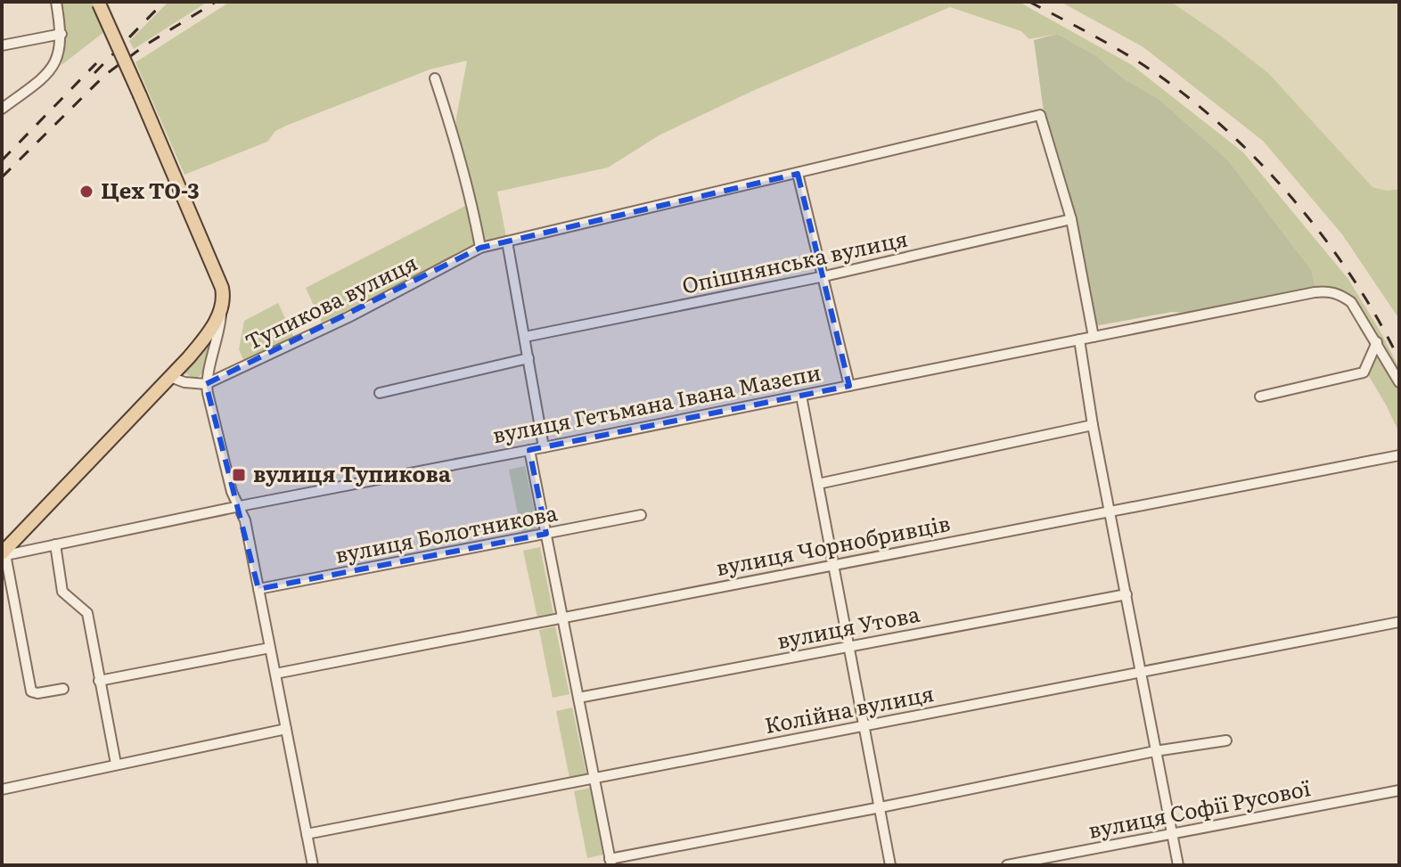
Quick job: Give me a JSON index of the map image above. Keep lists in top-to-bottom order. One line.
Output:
{"streets":{"street":["Опішнянська вулиця","Тупикова вулиця","вулиця Гетьмана Івана Мазепи","вулиця Болотникова","вулиця Чорнобривців","вулиця Утова","Колійна вулиця","вулиця Софії Русової"]},"crossings":[["Опішнянська вулиця","Тупикова вулиця"]],"places":{"other":["Цех ТО-3"],"transit":["вулиця Тупикова"]}}
